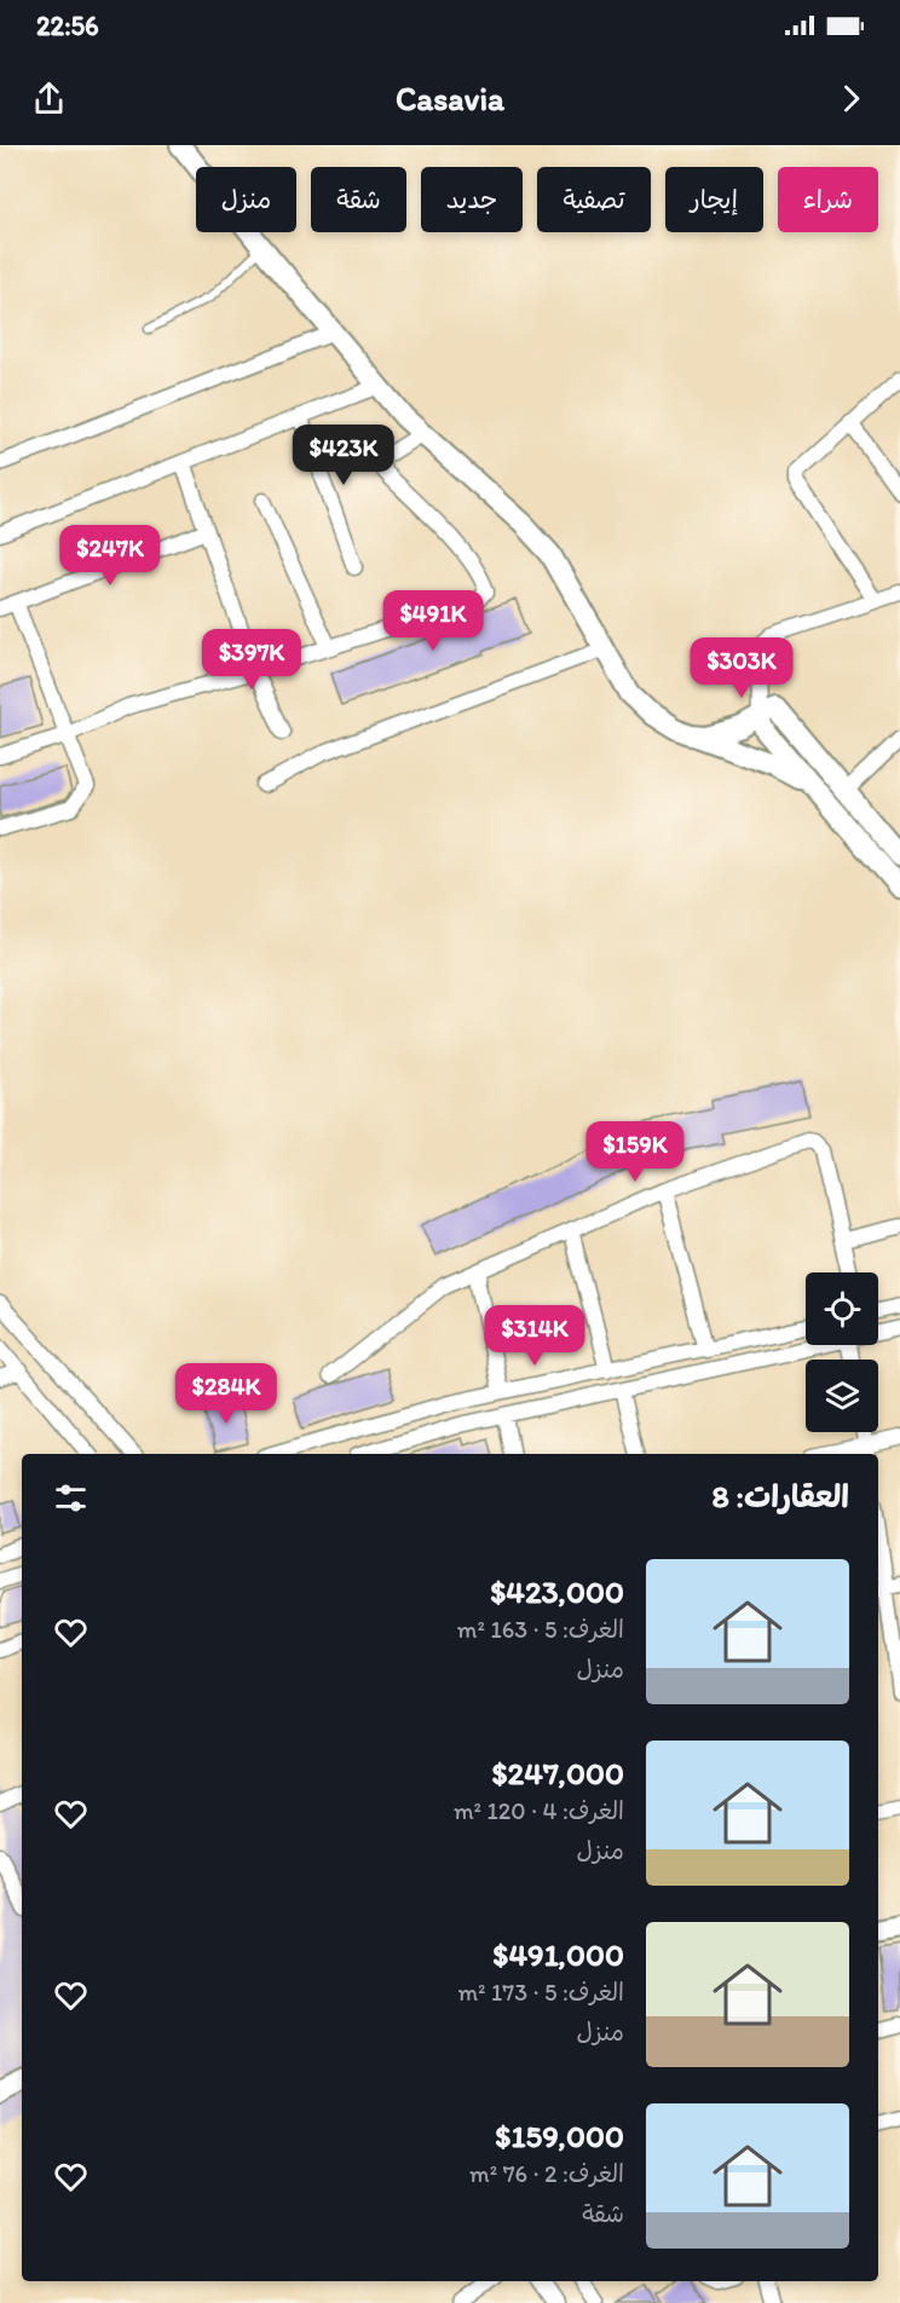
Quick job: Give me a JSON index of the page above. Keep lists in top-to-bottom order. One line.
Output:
{"page":{"status":"22:56","header":"Casavia","chip":["شراء","إيجار","تصفية","جديد","شقة","منزل"],"price":["$423K","$247K","$491K","$397K","$303K","$159K","$314K","$284K"],"heading":"العقارات: 8","list":[{"name":"$423,000","note":"الغرف: 5 · 163 m² · منزل"},{"name":"$247,000","note":"الغرف: 4 · 120 m² · منزل"},{"name":"$491,000","note":"الغرف: 5 · 173 m² · منزل"},{"name":"$159,000","note":"الغرف: 2 · 76 m² · شقة"}]}}
